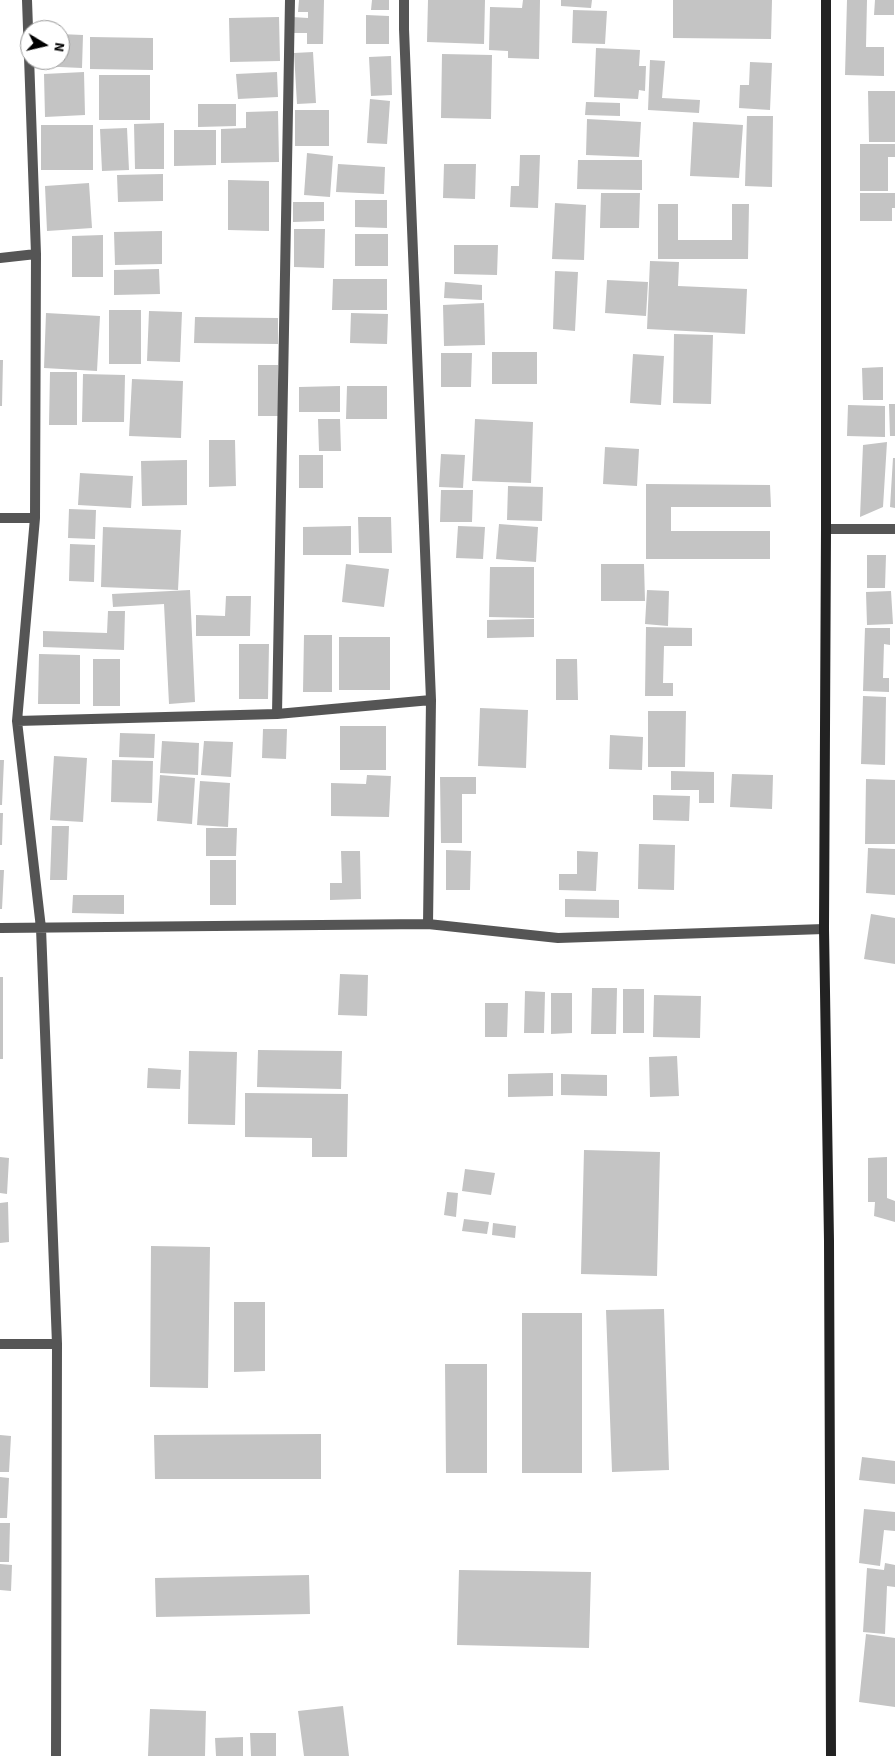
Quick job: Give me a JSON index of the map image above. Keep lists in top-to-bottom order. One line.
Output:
{"north":"right"}
